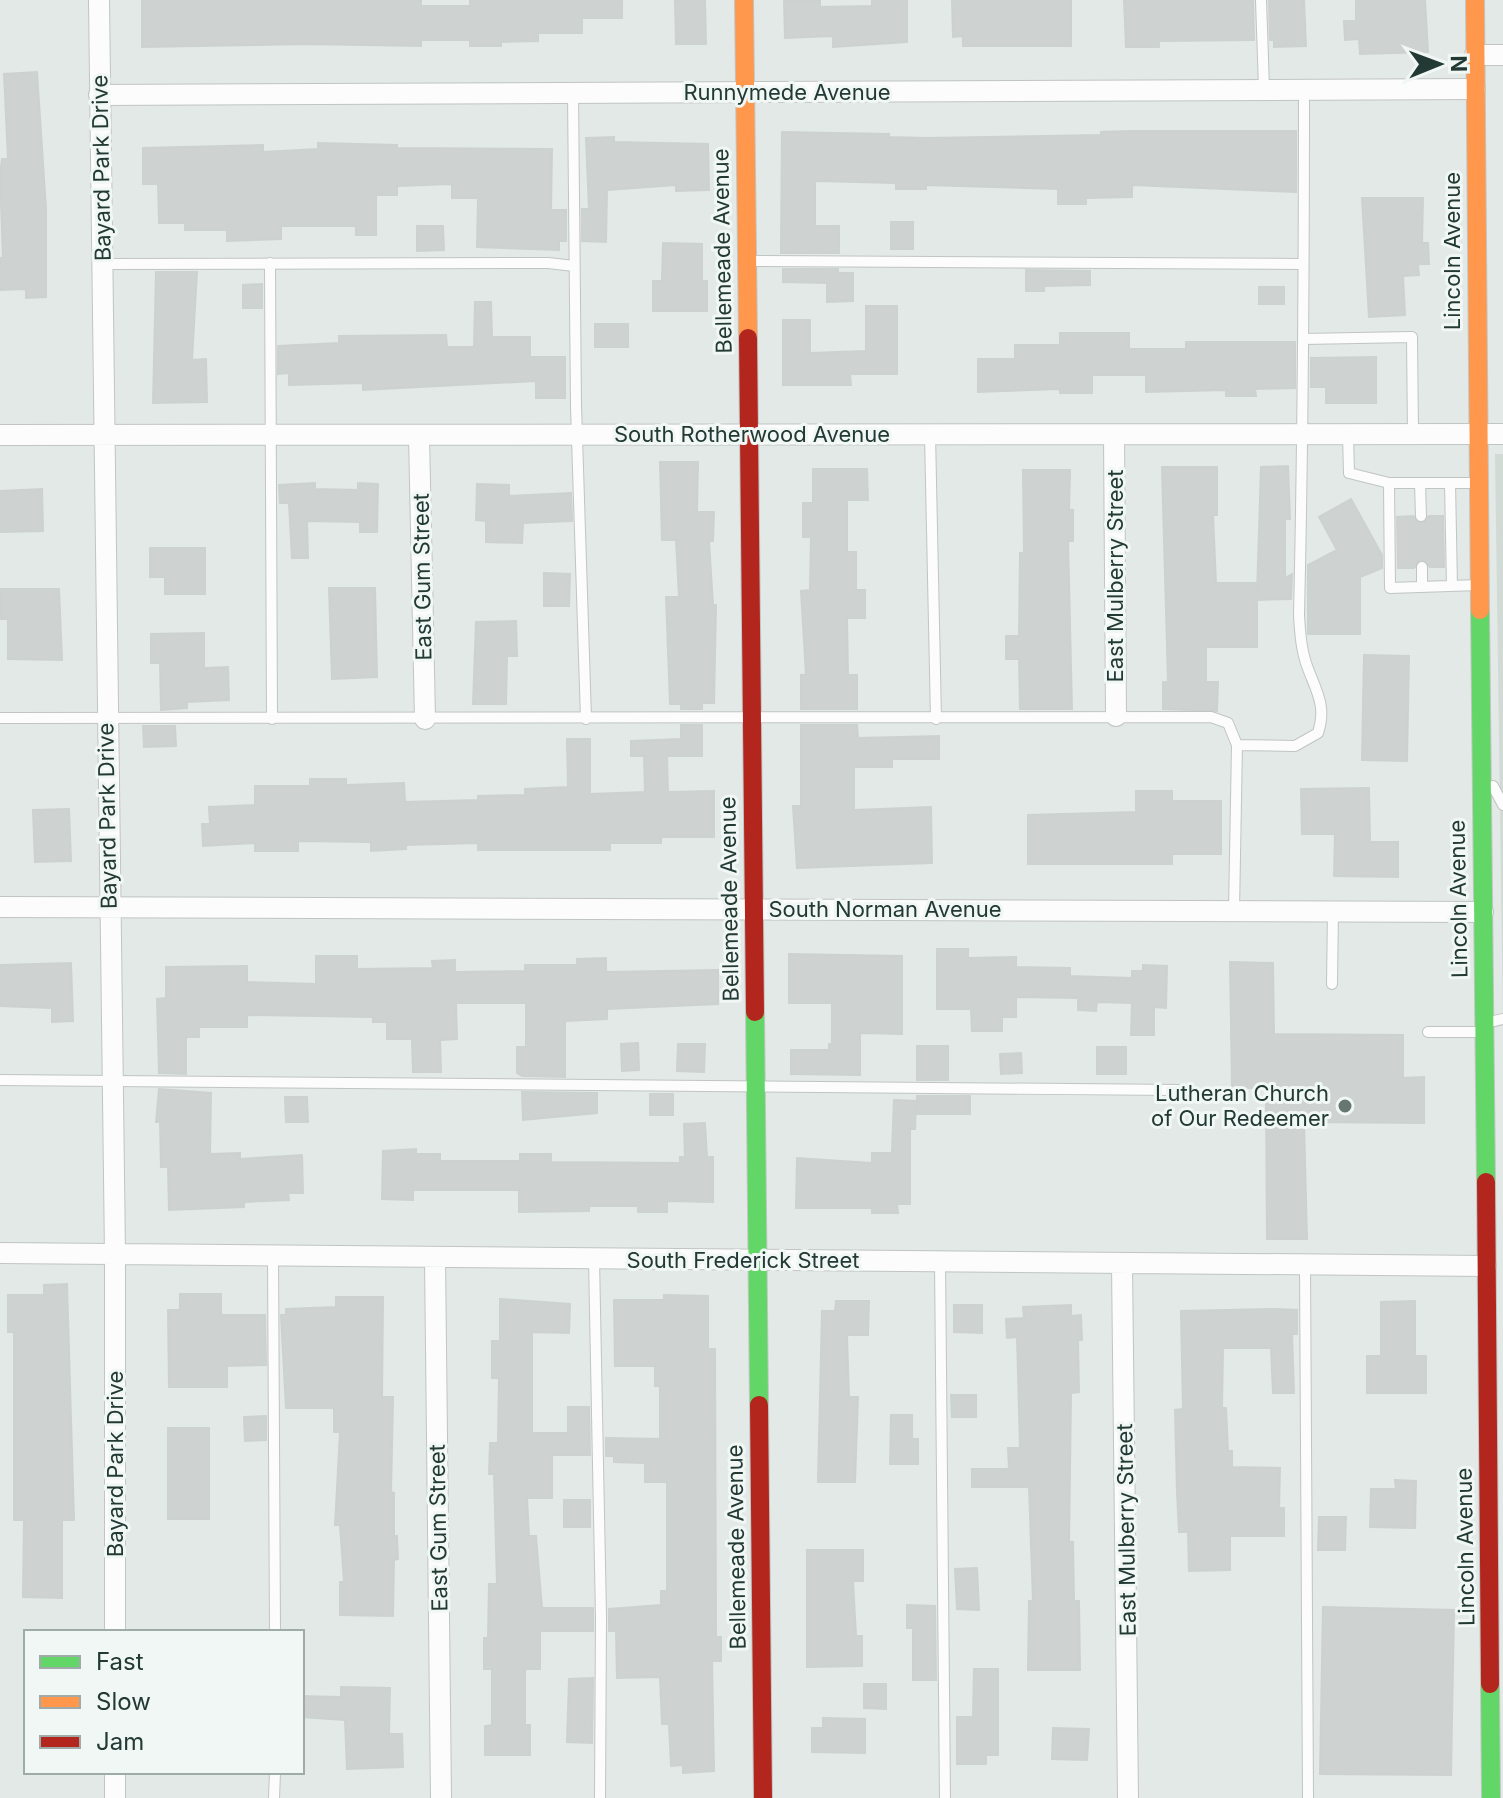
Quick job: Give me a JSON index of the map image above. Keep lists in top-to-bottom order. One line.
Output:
{"streets":{"street":["Runnymede Avenue","Bayard Park Drive","Bellemeade Avenue","Lincoln Avenue","South Rotherwood Avenue","East Mulberry Street","East Gum Street","South Norman Avenue","South Frederick Street"]},"crossings":[["Runnymede Avenue","Bayard Park Drive"],["Runnymede Avenue","Bellemeade Avenue"],["Runnymede Avenue","Lincoln Avenue"],["Bayard Park Drive","South Rotherwood Avenue"],["Bayard Park Drive","South Norman Avenue"],["Bayard Park Drive","South Frederick Street"],["Bellemeade Avenue","South Rotherwood Avenue"],["Bellemeade Avenue","South Norman Avenue"],["Bellemeade Avenue","South Frederick Street"],["Lincoln Avenue","South Rotherwood Avenue"],["Lincoln Avenue","South Norman Avenue"],["Lincoln Avenue","South Frederick Street"],["South Rotherwood Avenue","East Mulberry Street"],["South Rotherwood Avenue","East Gum Street"],["East Mulberry Street","South Frederick Street"],["East Gum Street","South Frederick Street"]],"places":["Lutheran Church of Our Redeemer"],"legend":["Fast","Slow","Jam"],"north":"right"}
